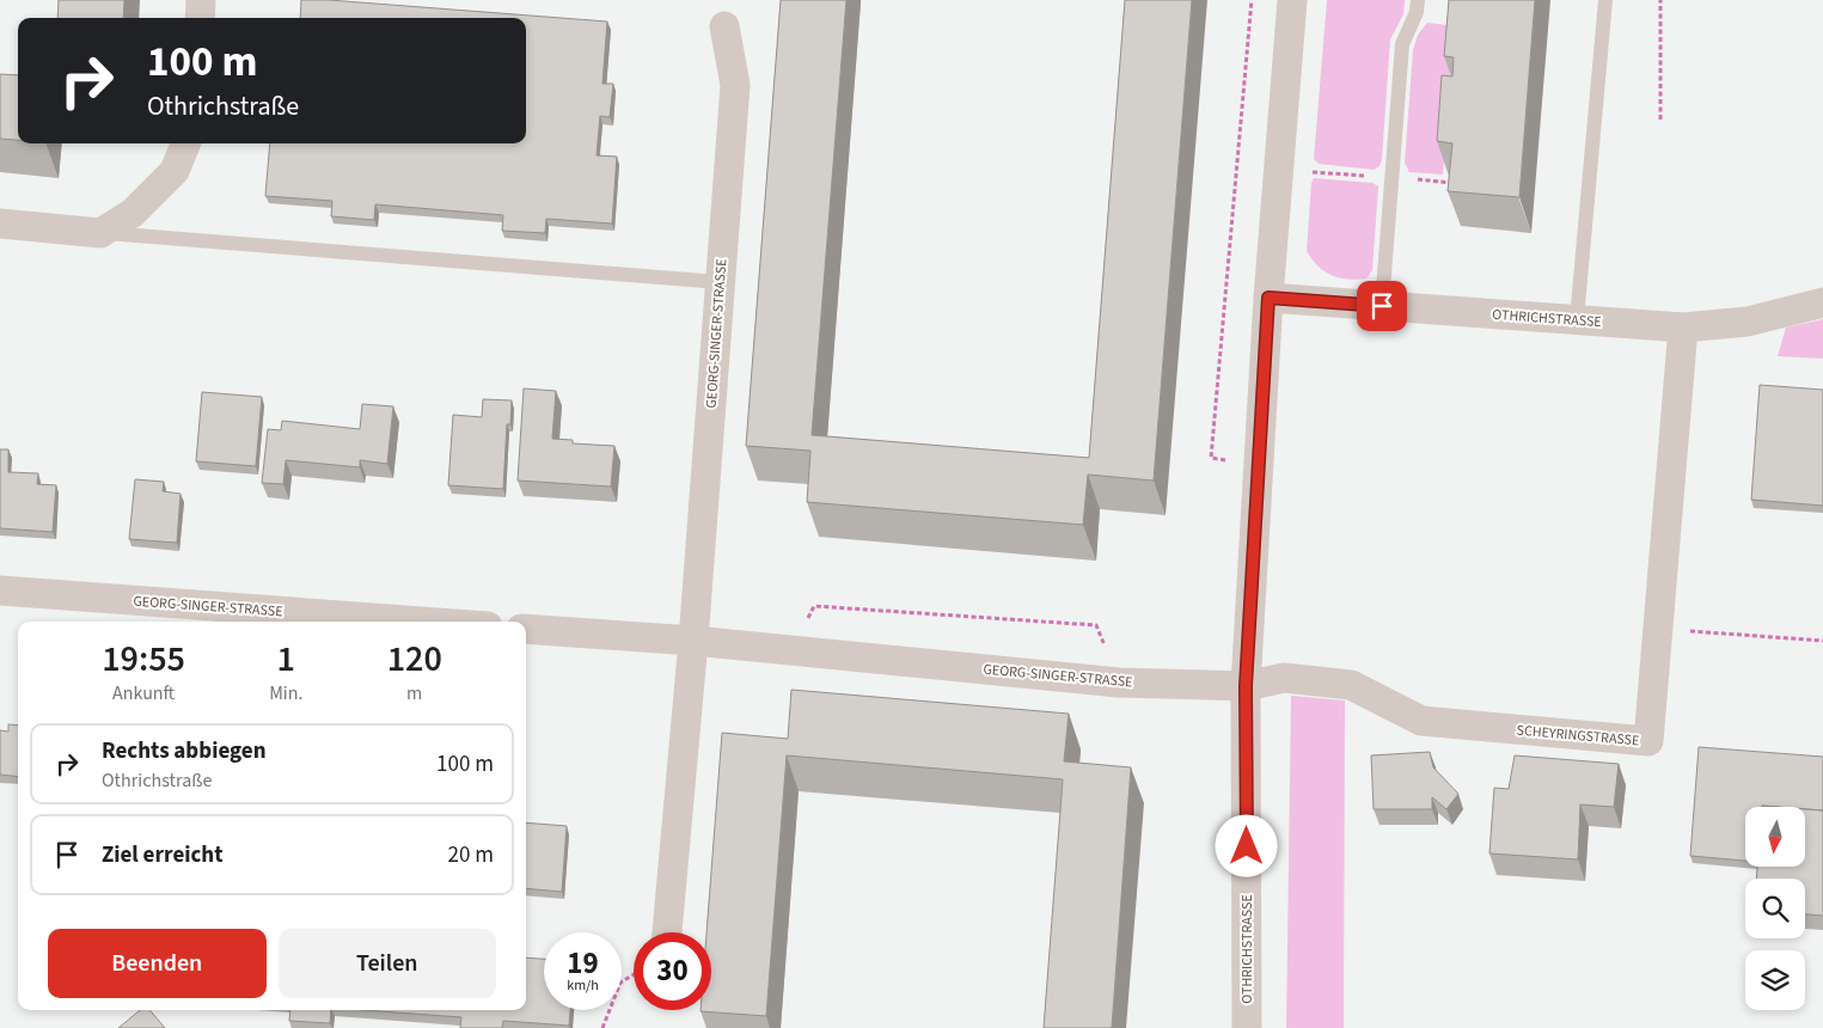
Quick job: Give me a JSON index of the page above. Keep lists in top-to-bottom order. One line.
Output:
{"streets":{"street":["OTHRICHSTRASSE","GEORG-SINGER-STRASSE","SCHEYRINGSTRASSE"]},"crossings":[["OTHRICHSTRASSE","GEORG-SINGER-STRASSE"],["OTHRICHSTRASSE","SCHEYRINGSTRASSE"],["GEORG-SINGER-STRASSE","SCHEYRINGSTRASSE"]],"north":"bottom","page":{"turn":["100 m","Othrichstraße"],"eta":["19:55","Ankunft","1","Min.","120","m"],"list":[{"name":"Rechts abbiegen","note":"Othrichstraße","value":"100 m"},{"name":"Ziel erreicht","value":"20 m"}],"buttons":["Beenden","Teilen"],"speed":"19 km/h","limit":"30"}}
